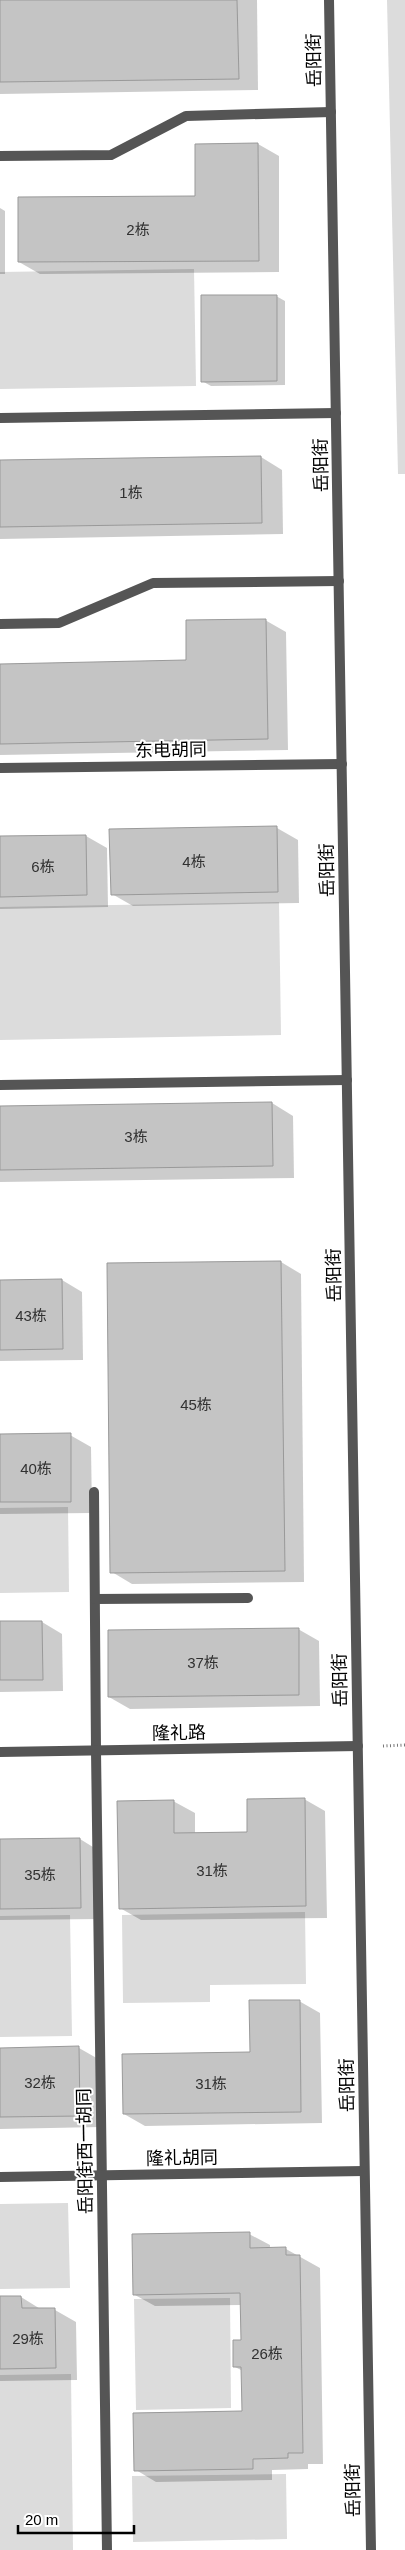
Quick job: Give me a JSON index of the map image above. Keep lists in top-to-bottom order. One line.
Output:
{"streets":{"street":["岳阳街","东电胡同","隆礼路","岳阳街西一胡同","隆礼胡同"]},"crossings":[["岳阳街","东电胡同"],["岳阳街","隆礼路"],["岳阳街","隆礼胡同"],["隆礼路","岳阳街西一胡同"],["岳阳街西一胡同","隆礼胡同"]],"house_numbers":["2栋","1栋","4栋","6栋","3栋","43栋","45栋","40栋","37栋","31栋","35栋","32栋","31栋","29栋","26栋"],"scale_bar":"20 m"}
